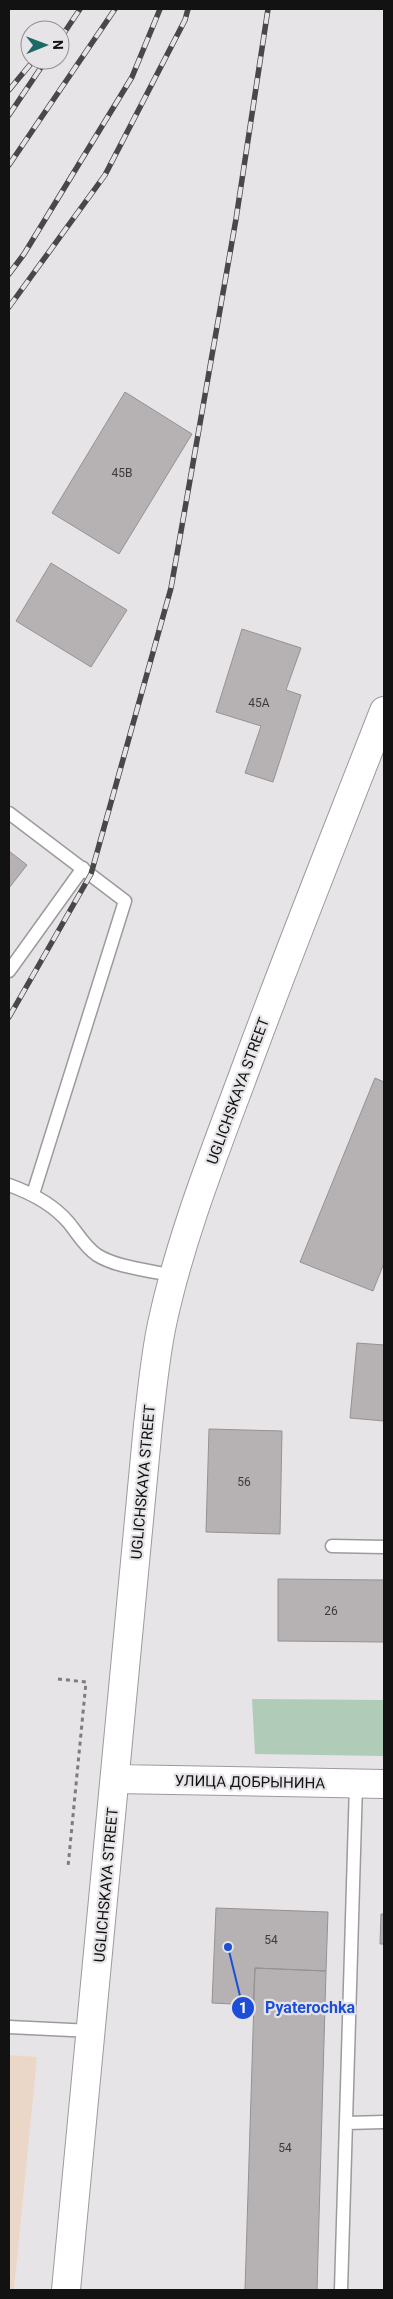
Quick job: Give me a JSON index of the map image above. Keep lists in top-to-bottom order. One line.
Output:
{"streets":{"street":["UGLICHSKAYA STREET","УЛИЦА ДОБРЫНИНА"]},"crossings":[["UGLICHSKAYA STREET","УЛИЦА ДОБРЫНИНА"]],"places":["Pyaterochka"],"house_numbers":["45В","45А","56","26","54","54"],"north":"right"}
